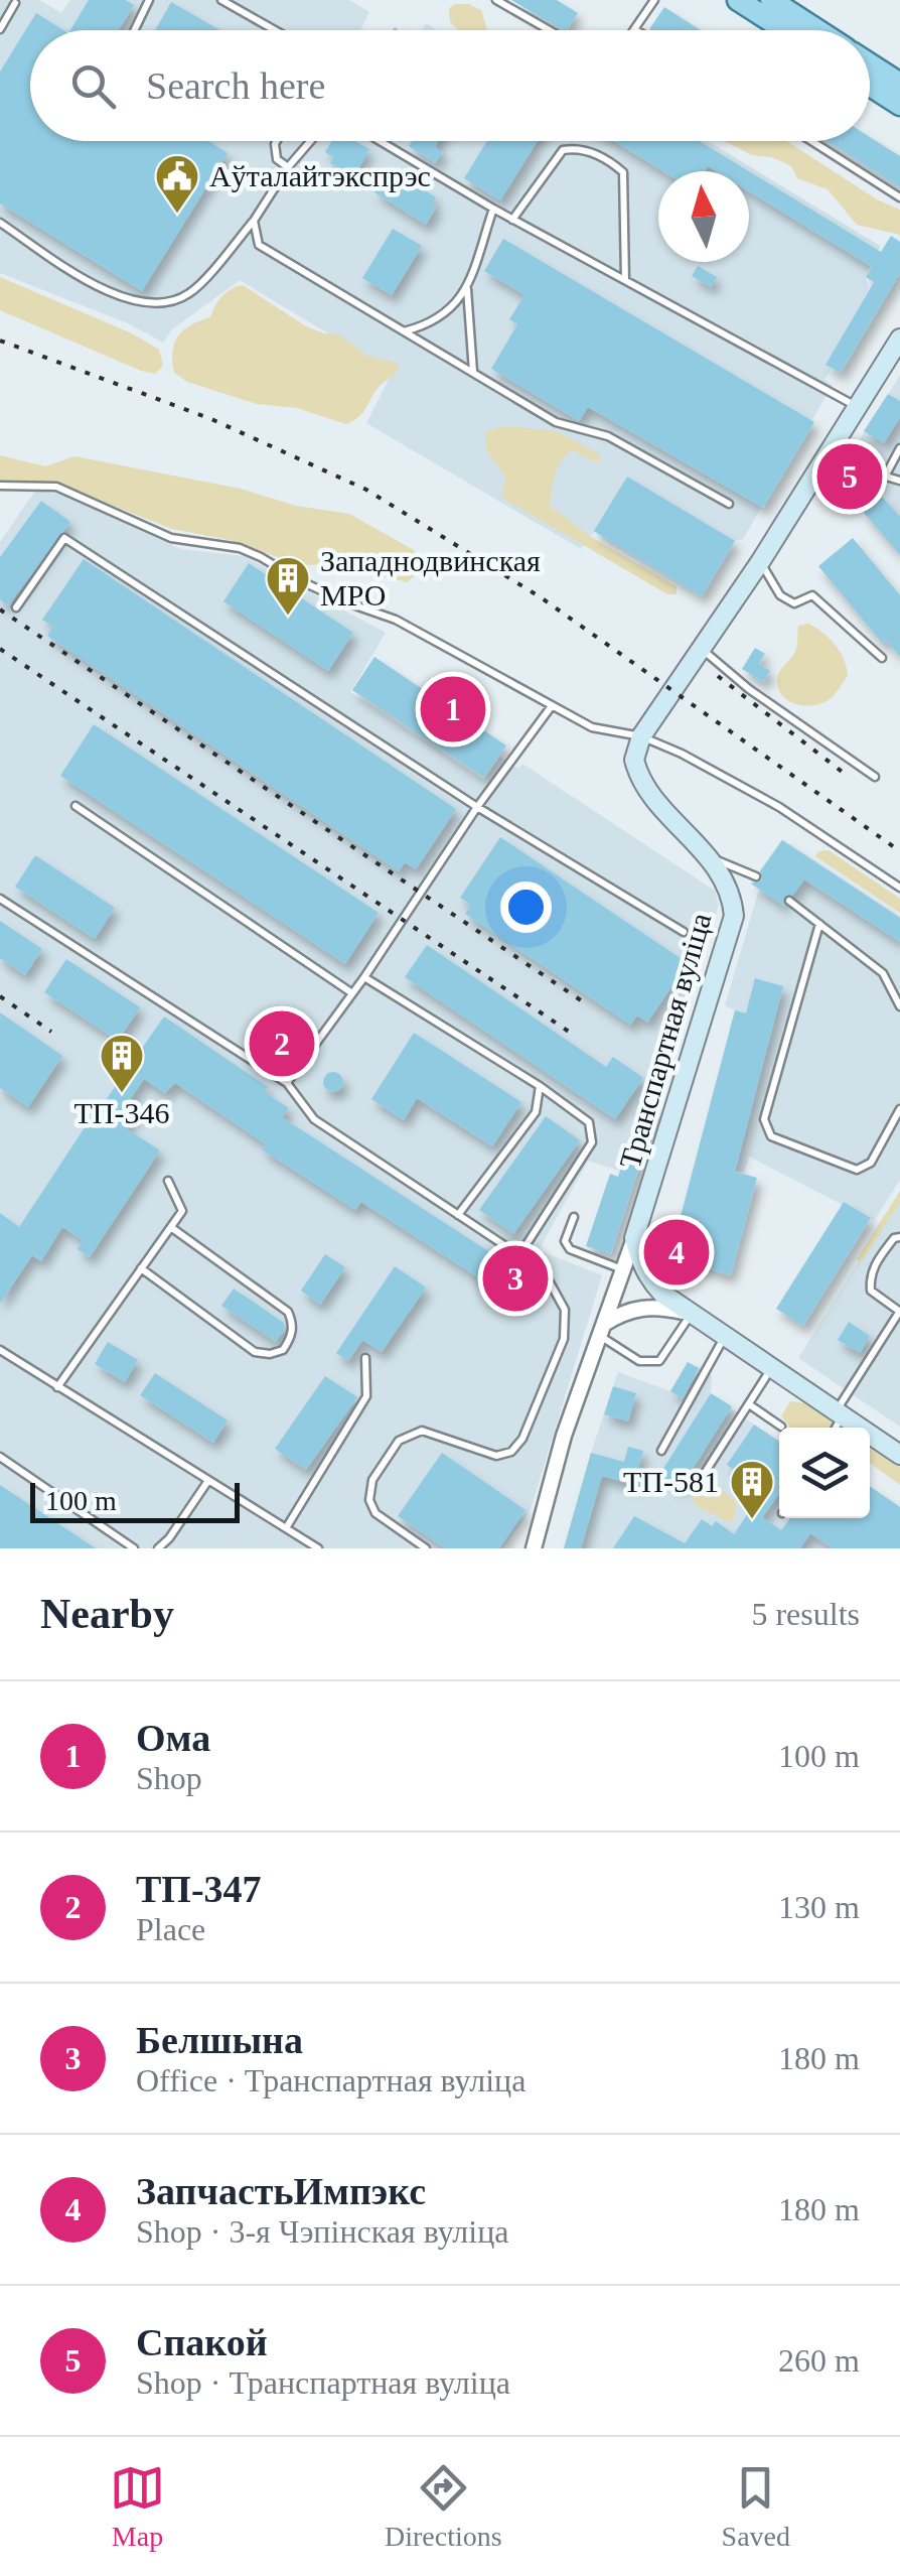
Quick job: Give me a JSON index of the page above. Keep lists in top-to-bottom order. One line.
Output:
{"streets":{"main road":["Транспартная вуліца"]},"places":{"public building":["Аўталайтэкспрэс"],"building":["Западнодвинская МРО","ТП-346","ТП-581"]},"scale_bar":"100 m","north":"top","page":{"search":"Search here","pins":["5","1","2","4","3"],"scale":"100 m","heading":["Nearby","5 results"],"list":[{"mark":"1","name":"Ома","note":"Shop","value":"100 m"},{"mark":"2","name":"ТП-347","note":"Place","value":"130 m"},{"mark":"3","name":"Белшына","note":"Office · Транспартная вуліца","value":"180 m"},{"mark":"4","name":"ЗапчастьИмпэкс","note":"Shop · 3-я Чэпінская вуліца","value":"180 m"},{"mark":"5","name":"Спакой","note":"Shop · Транспартная вуліца","value":"260 m"}],"nav":["Map","Directions","Saved"]}}
